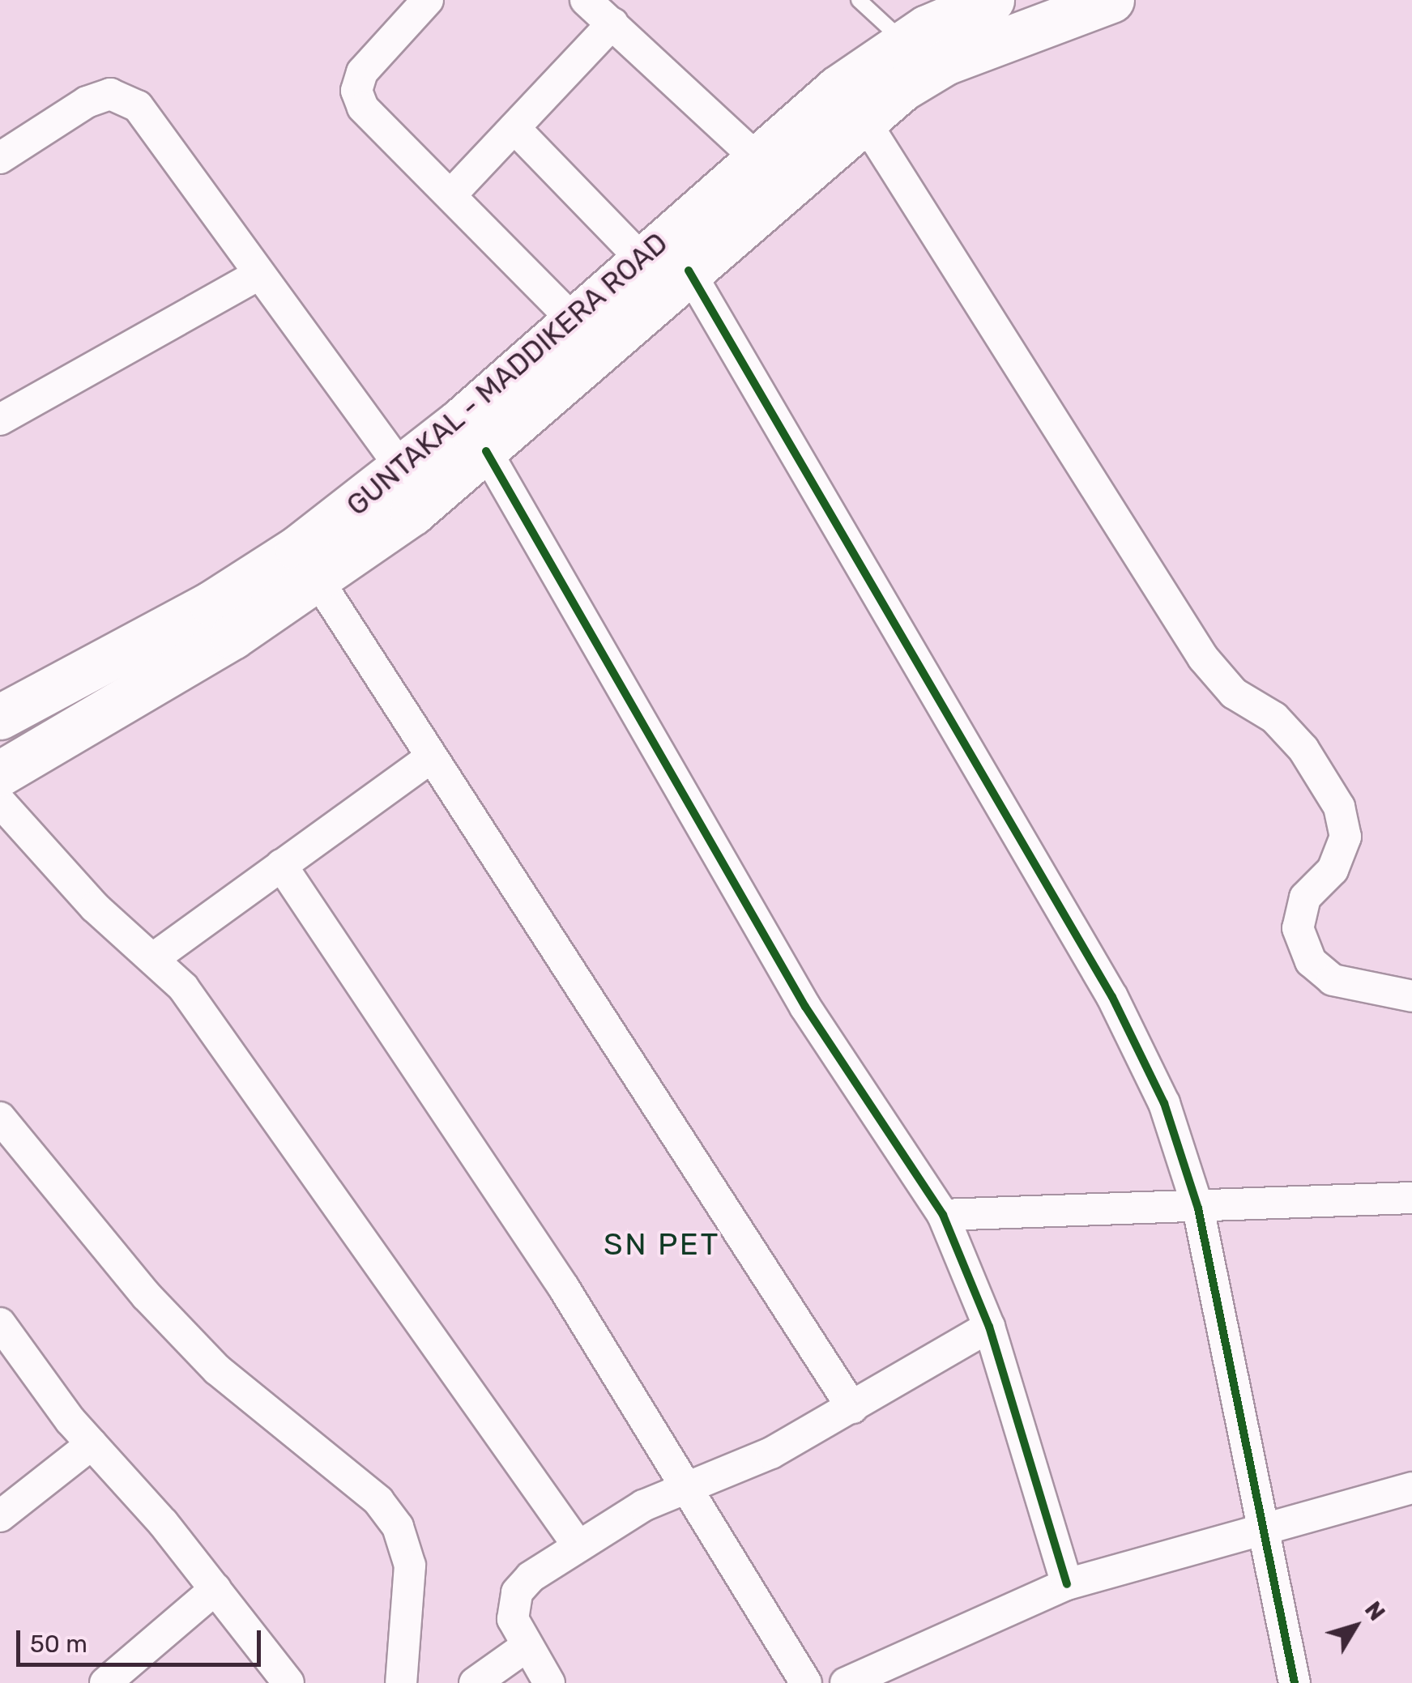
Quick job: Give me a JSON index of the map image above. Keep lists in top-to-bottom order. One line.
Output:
{"streets":{"main road":["GUNTAKAL - MADDIKERA ROAD"]},"districts":["SN PET"],"scale_bar":"50 m","north":"top right"}
